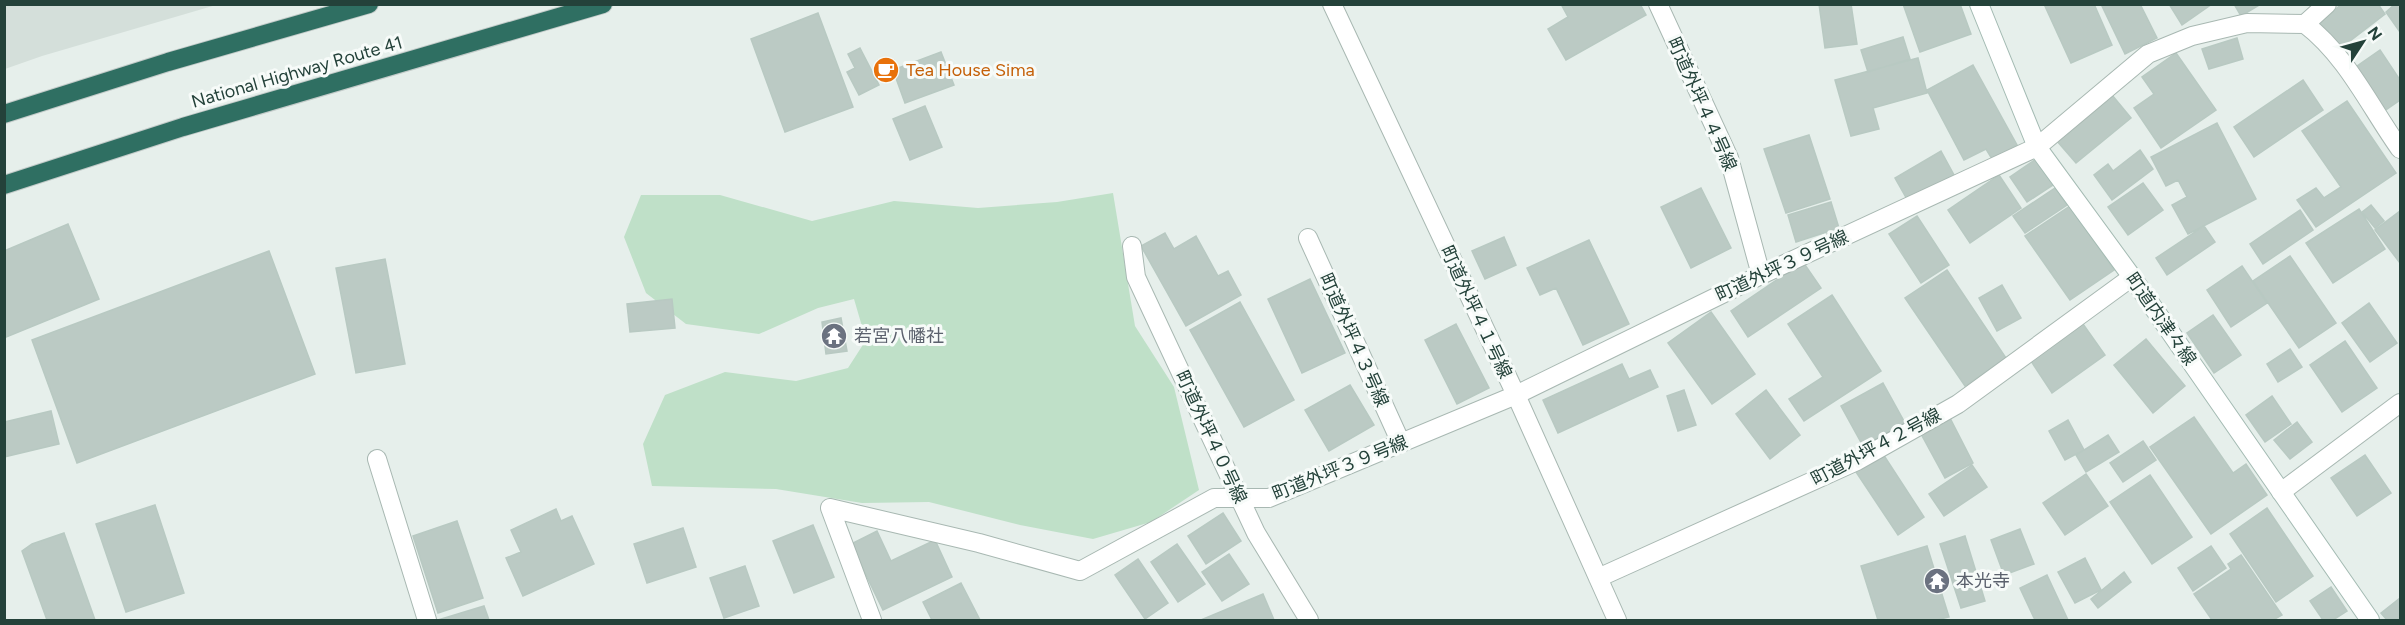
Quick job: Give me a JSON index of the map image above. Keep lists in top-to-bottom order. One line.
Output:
{"streets":{"highway":["National Highway Route 41"],"street":["町道外坪４４号線","町道外坪３９号線","町道外坪４１号線","町道内津々線","町道外坪４３号線","町道外坪４０号線","町道外坪４２号線"]},"crossings":[["町道外坪４４号線","町道外坪３９号線"],["町道外坪３９号線","町道外坪４１号線"],["町道外坪３９号線","町道内津々線"],["町道外坪３９号線","町道外坪４３号線"],["町道外坪３９号線","町道外坪４０号線"],["町道外坪４１号線","町道外坪４２号線"],["町道内津々線","町道外坪４２号線"]],"places":{"cafe":["Tea House Sima"],"temple":["若宮八幡社","本光寺"]},"north":"top right"}
